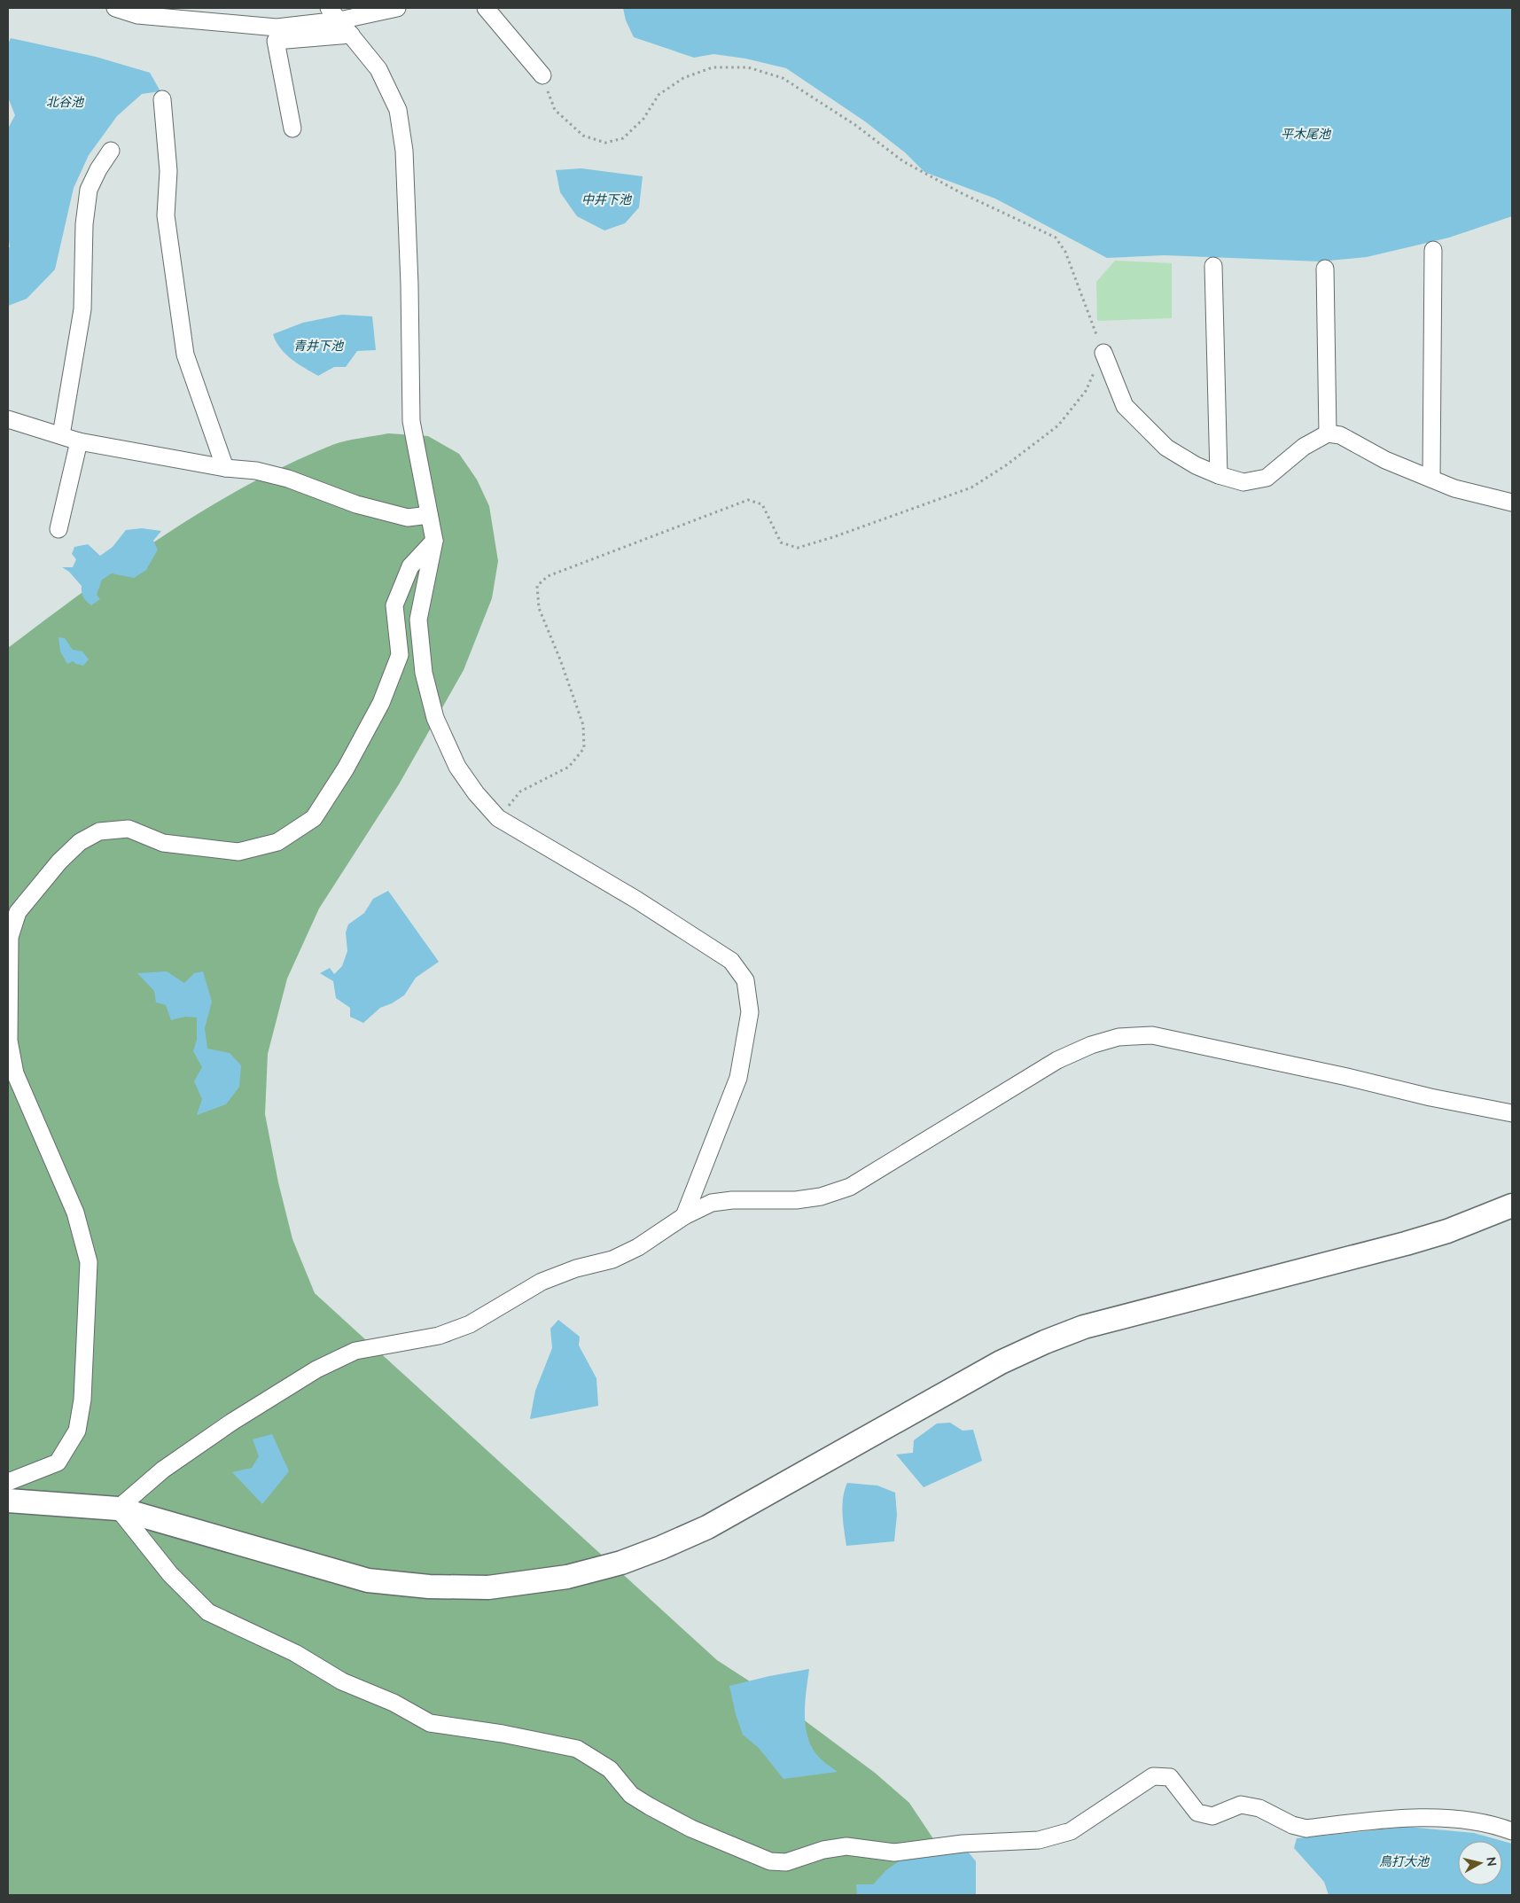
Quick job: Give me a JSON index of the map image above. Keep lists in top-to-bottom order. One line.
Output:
{"water":["北谷池","平木尾池","中井下池","青井下池","鳥打大池"],"north":"right"}
